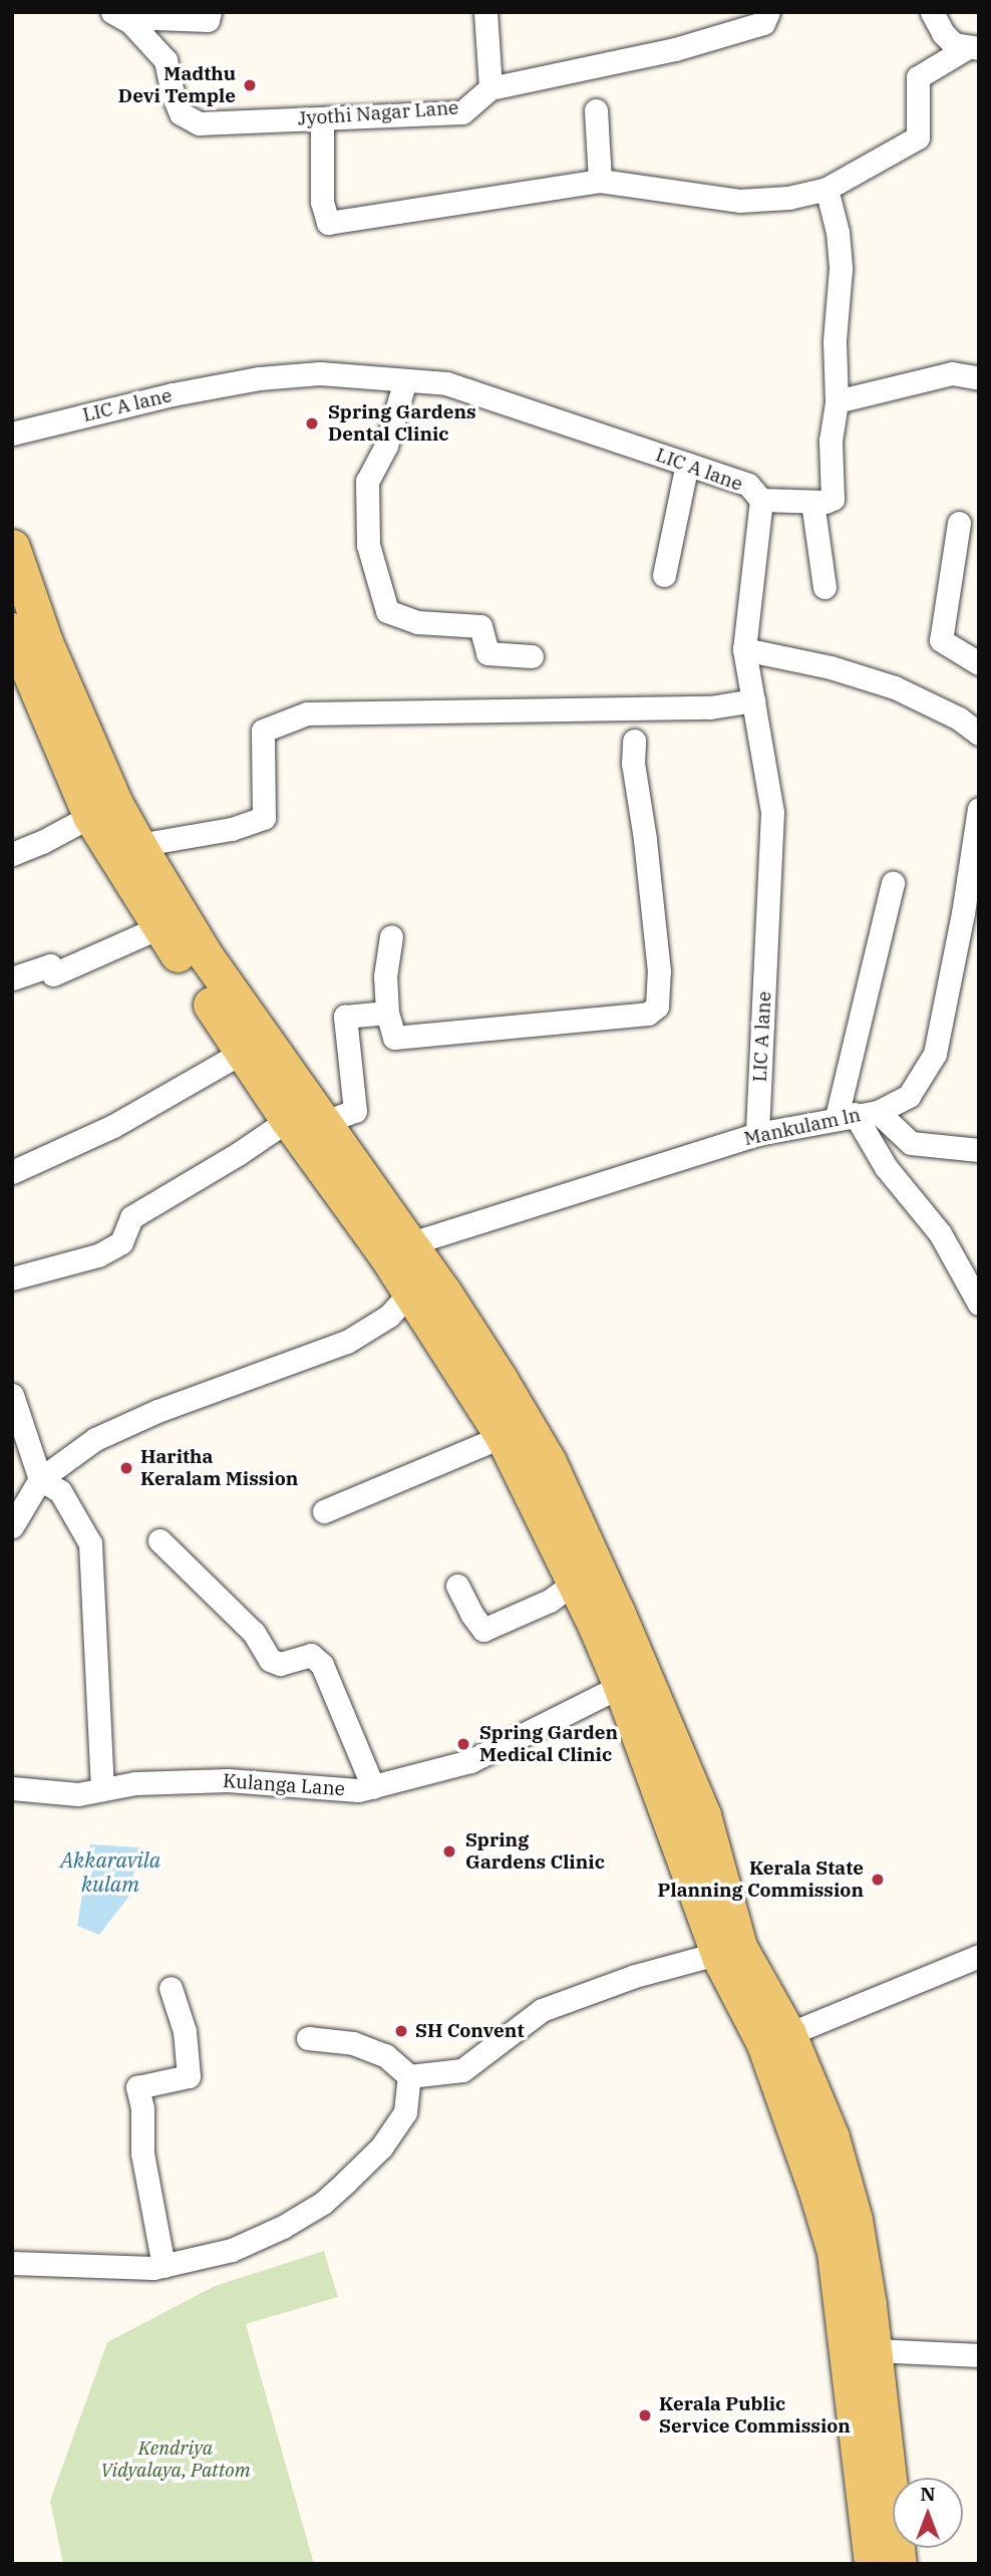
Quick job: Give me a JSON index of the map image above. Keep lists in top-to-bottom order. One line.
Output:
{"streets":{"street":["Jyothi Nagar Lane","LIC A lane","Mankulam ln","Kulanga Lane"]},"crossings":[["LIC A lane","Mankulam ln"]],"water":["Akkaravila kulam"],"parks":["Kendriya Vidyalaya, Pattom"],"places":["Madthu Devi Temple","Spring Gardens Dental Clinic","Haritha Keralam Mission","Spring Garden Medical Clinic","Spring Gardens Clinic","Kerala State Planning Commission","SH Convent","Kerala Public Service Commission"],"north":"top"}
